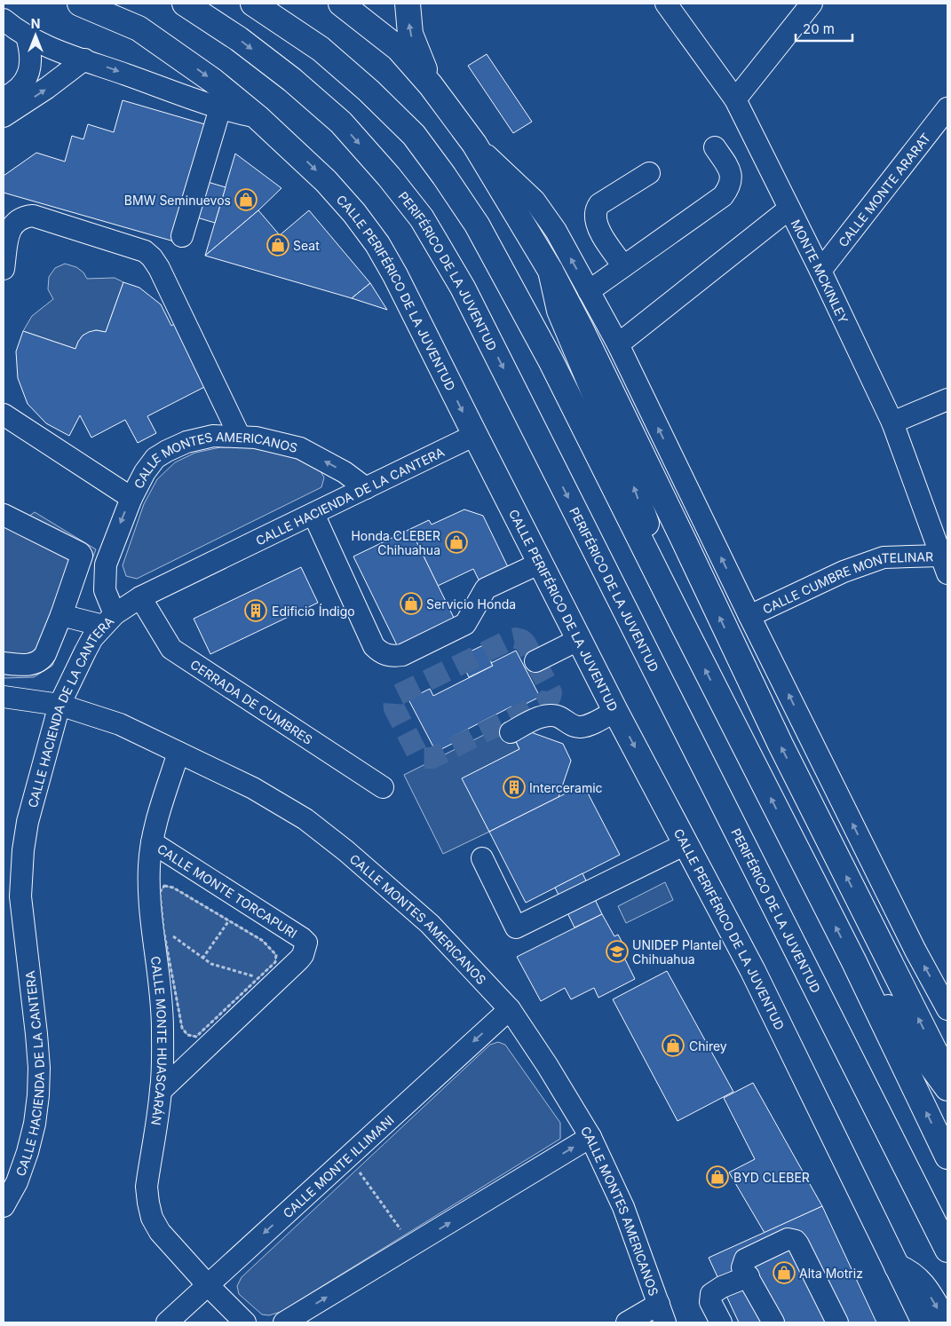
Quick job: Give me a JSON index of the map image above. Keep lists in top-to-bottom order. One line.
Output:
{"streets":{"main road":["PERIFÉRICO DE LA JUVENTUD","CALLE PERIFÉRICO DE LA JUVENTUD"],"street":["CALLE MONTE ARARAT","MONTE MCKINLEY","CALLE MONTES AMERICANOS","CALLE HACIENDA DE LA CANTERA","CALLE CUMBRE MONTELINAR","CERRADA DE CUMBRES","CALLE MONTE TORCAPURI","CALLE MONTE HUASCARÁN","CALLE MONTE ILLIMANI"]},"crossings":[["CALLE MONTE ARARAT","MONTE MCKINLEY"],["MONTE MCKINLEY","CALLE CUMBRE MONTELINAR"],["CALLE PERIFÉRICO DE LA JUVENTUD","CALLE HACIENDA DE LA CANTERA"],["CALLE MONTES AMERICANOS","CALLE HACIENDA DE LA CANTERA"],["CALLE MONTES AMERICANOS","CALLE MONTE HUASCARÁN"],["CALLE MONTES AMERICANOS","CALLE MONTE ILLIMANI"],["CALLE HACIENDA DE LA CANTERA","CERRADA DE CUMBRES"],["CALLE MONTE TORCAPURI","CALLE MONTE HUASCARÁN"],["CALLE MONTE HUASCARÁN","CALLE MONTE ILLIMANI"]],"places":{"shop":["BMW Seminuevos","Seat","Honda CLEBER Chihuahua","Servicio Honda","Chirey","BYD CLEBER","Alta Motriz"],"building":["Edificio Índigo","Interceramic"],"school or university":["UNIDEP Plantel Chihuahua"]},"scale_bar":"20 m","north":"top"}
